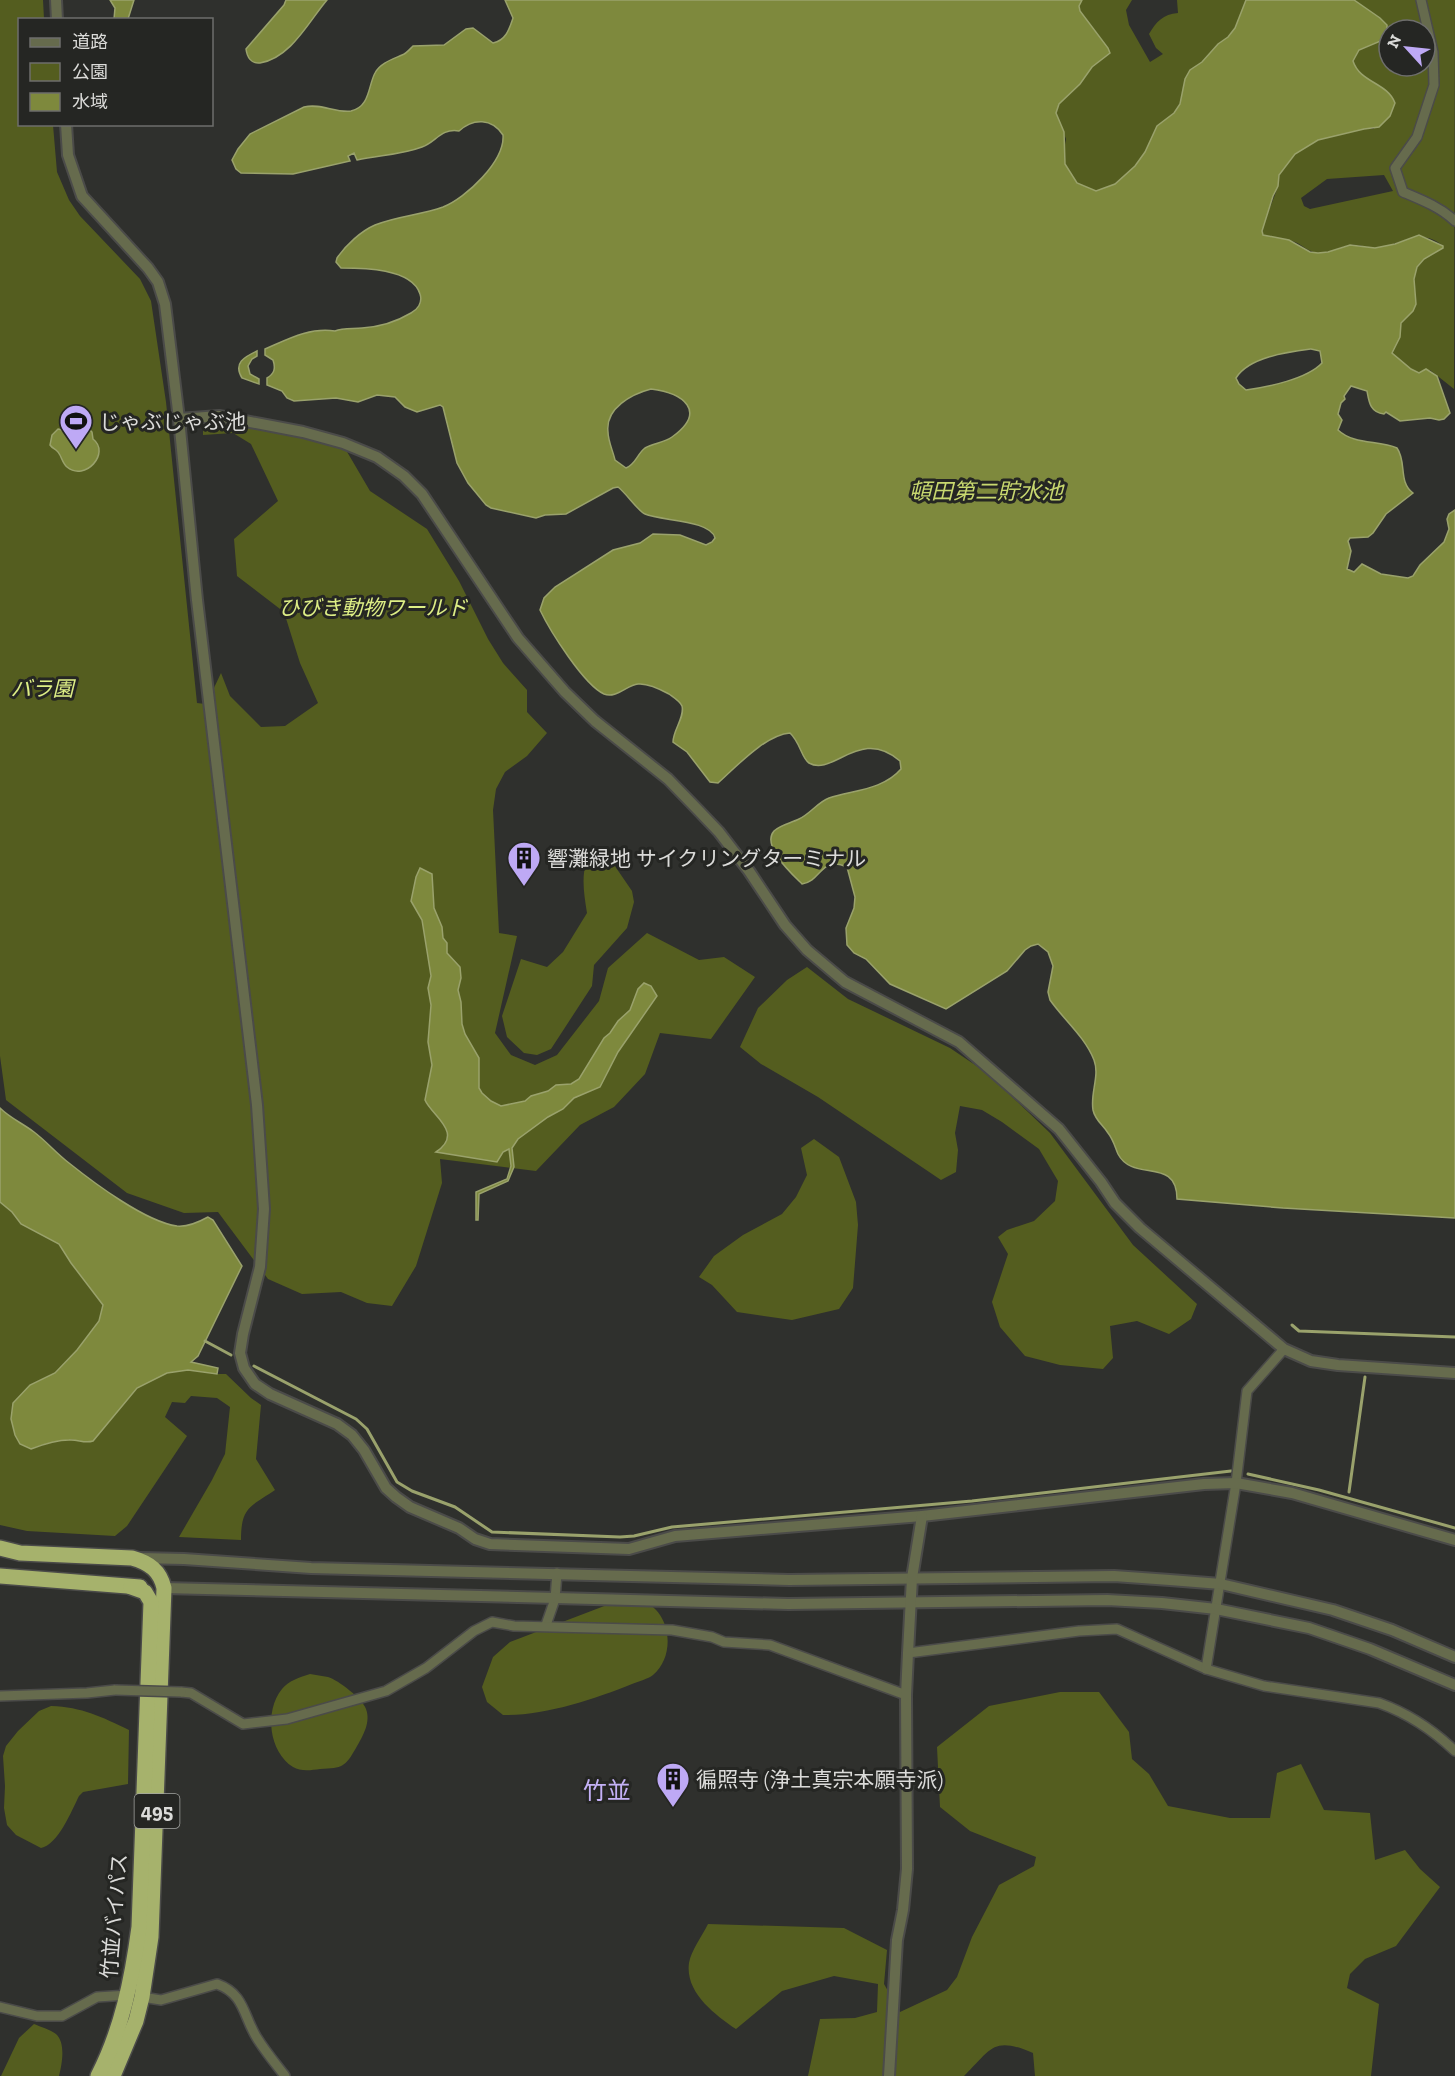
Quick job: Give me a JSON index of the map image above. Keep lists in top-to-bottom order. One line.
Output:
{"streets":{"highway":["495","竹並バイパス"]},"districts":["竹並"],"water":["頓田第二貯水池"],"parks":["ひびき動物ワールド","バラ園"],"places":{"sports":["じゃぶじゃぶ池"],"building":["響灘緑地 サイクリングターミナル","徧照寺 (浄土真宗本願寺派)"]},"legend":["道路","公園","水域"],"north":"top left"}
